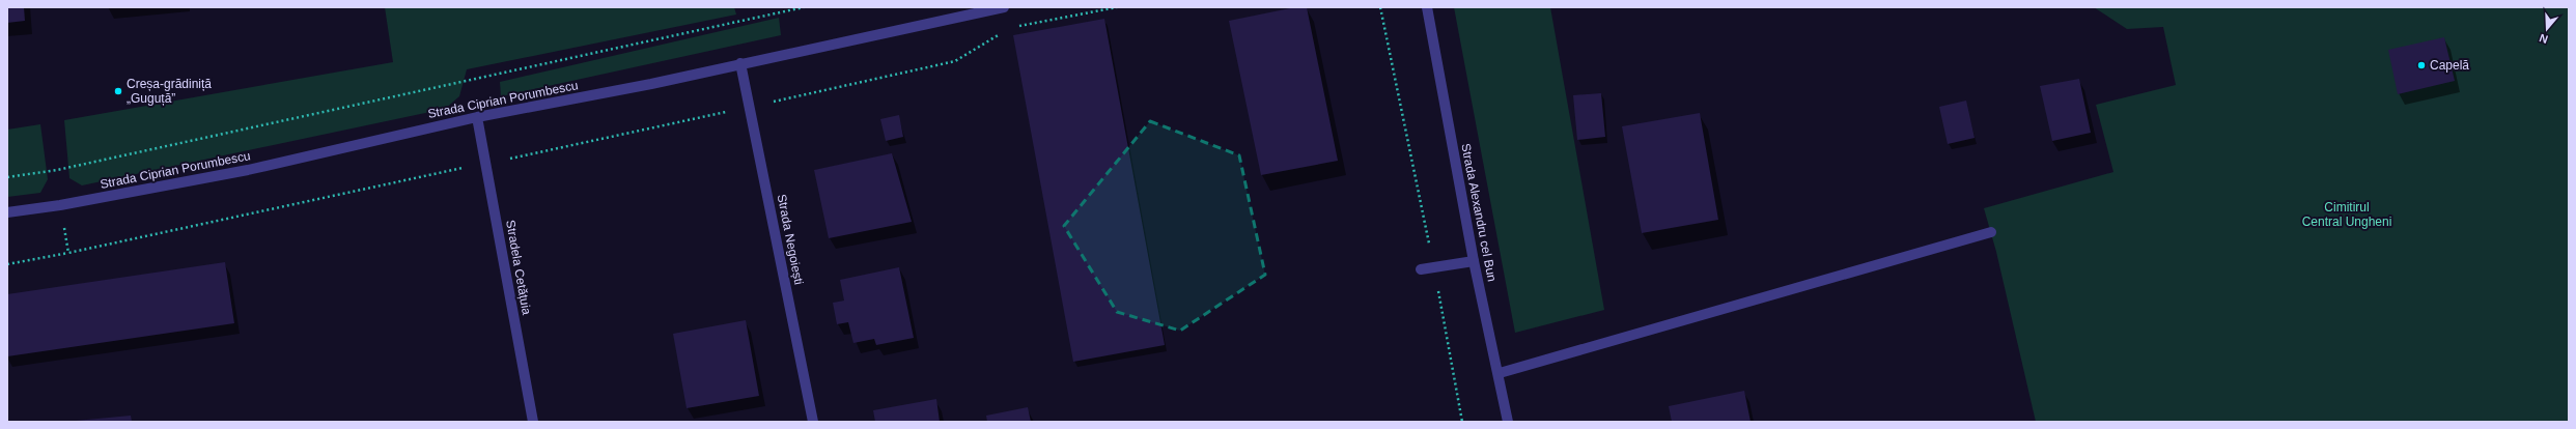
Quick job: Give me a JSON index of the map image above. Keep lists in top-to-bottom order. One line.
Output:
{"streets":{"street":["Strada Ciprian Porumbescu","Strada Alexandru cel Bun","Strada Negoiești","Stradela Cetățuia"]},"crossings":[["Strada Ciprian Porumbescu","Strada Negoiești"],["Strada Ciprian Porumbescu","Stradela Cetățuia"]],"parks":["Cimitirul Central Ungheni"],"places":["Capelă","Creșa-grădiniță „Guguță”"],"north":"bottom"}
